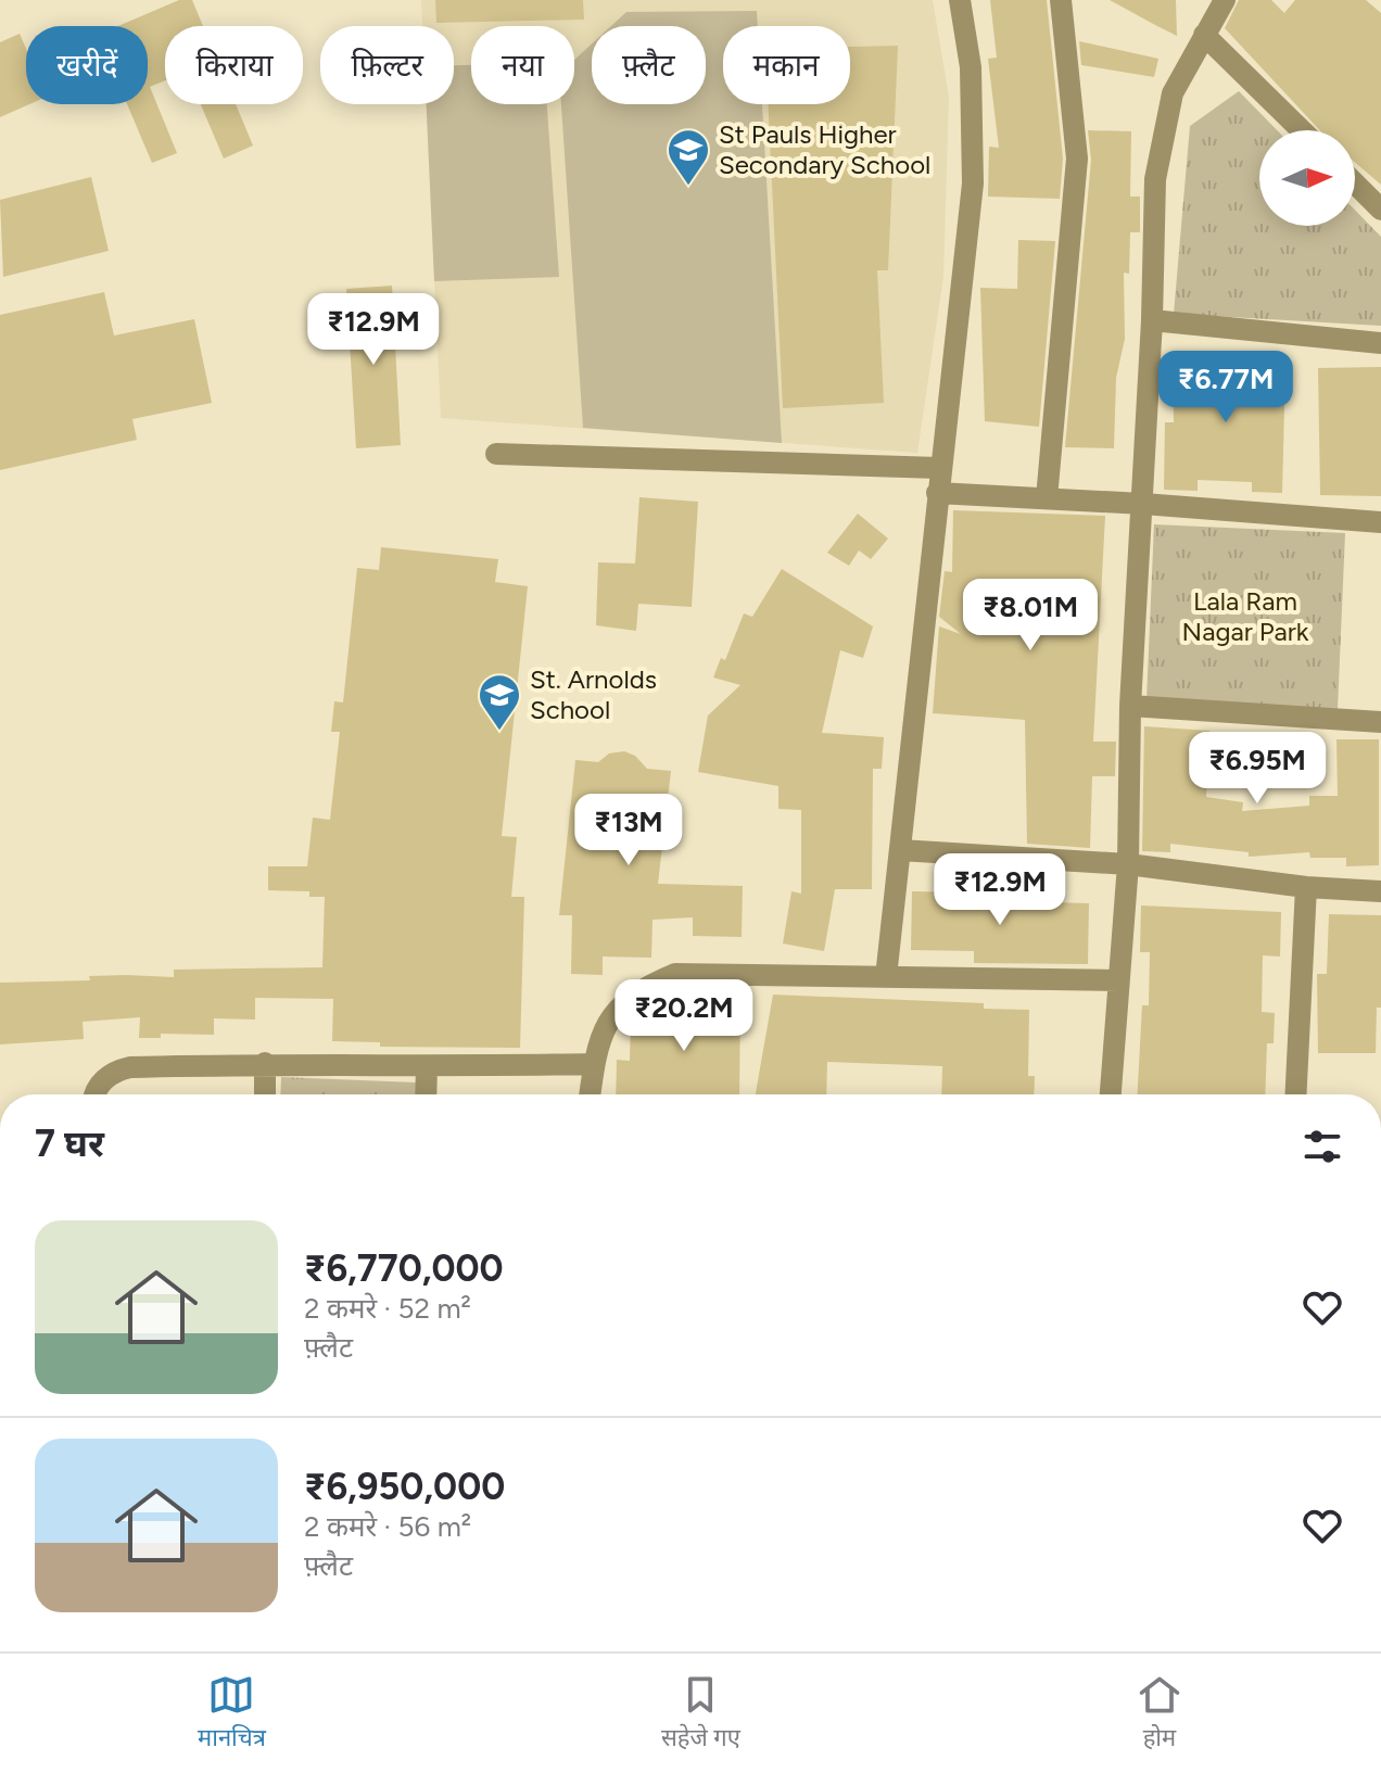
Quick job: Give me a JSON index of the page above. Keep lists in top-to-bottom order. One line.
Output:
{"parks":["Lala Ram Nagar Park"],"places":{"school or university":["St Pauls Higher Secondary School","St. Arnolds School"]},"north":"right","page":{"chip":["खरीदें","किराया","फ़िल्टर","नया","फ़्लैट","मकान"],"price":["₹12.9M","₹6.77M","₹8.01M","₹6.95M","₹13M","₹12.9M","₹20.2M"],"heading":"7 घर","list":[{"name":"₹6,770,000","note":"2 कमरे · 52 m² · फ़्लैट"},{"name":"₹6,950,000","note":"2 कमरे · 56 m² · फ़्लैट"}],"tabs":["मानचित्र","सहेजे गए","होम"]}}
